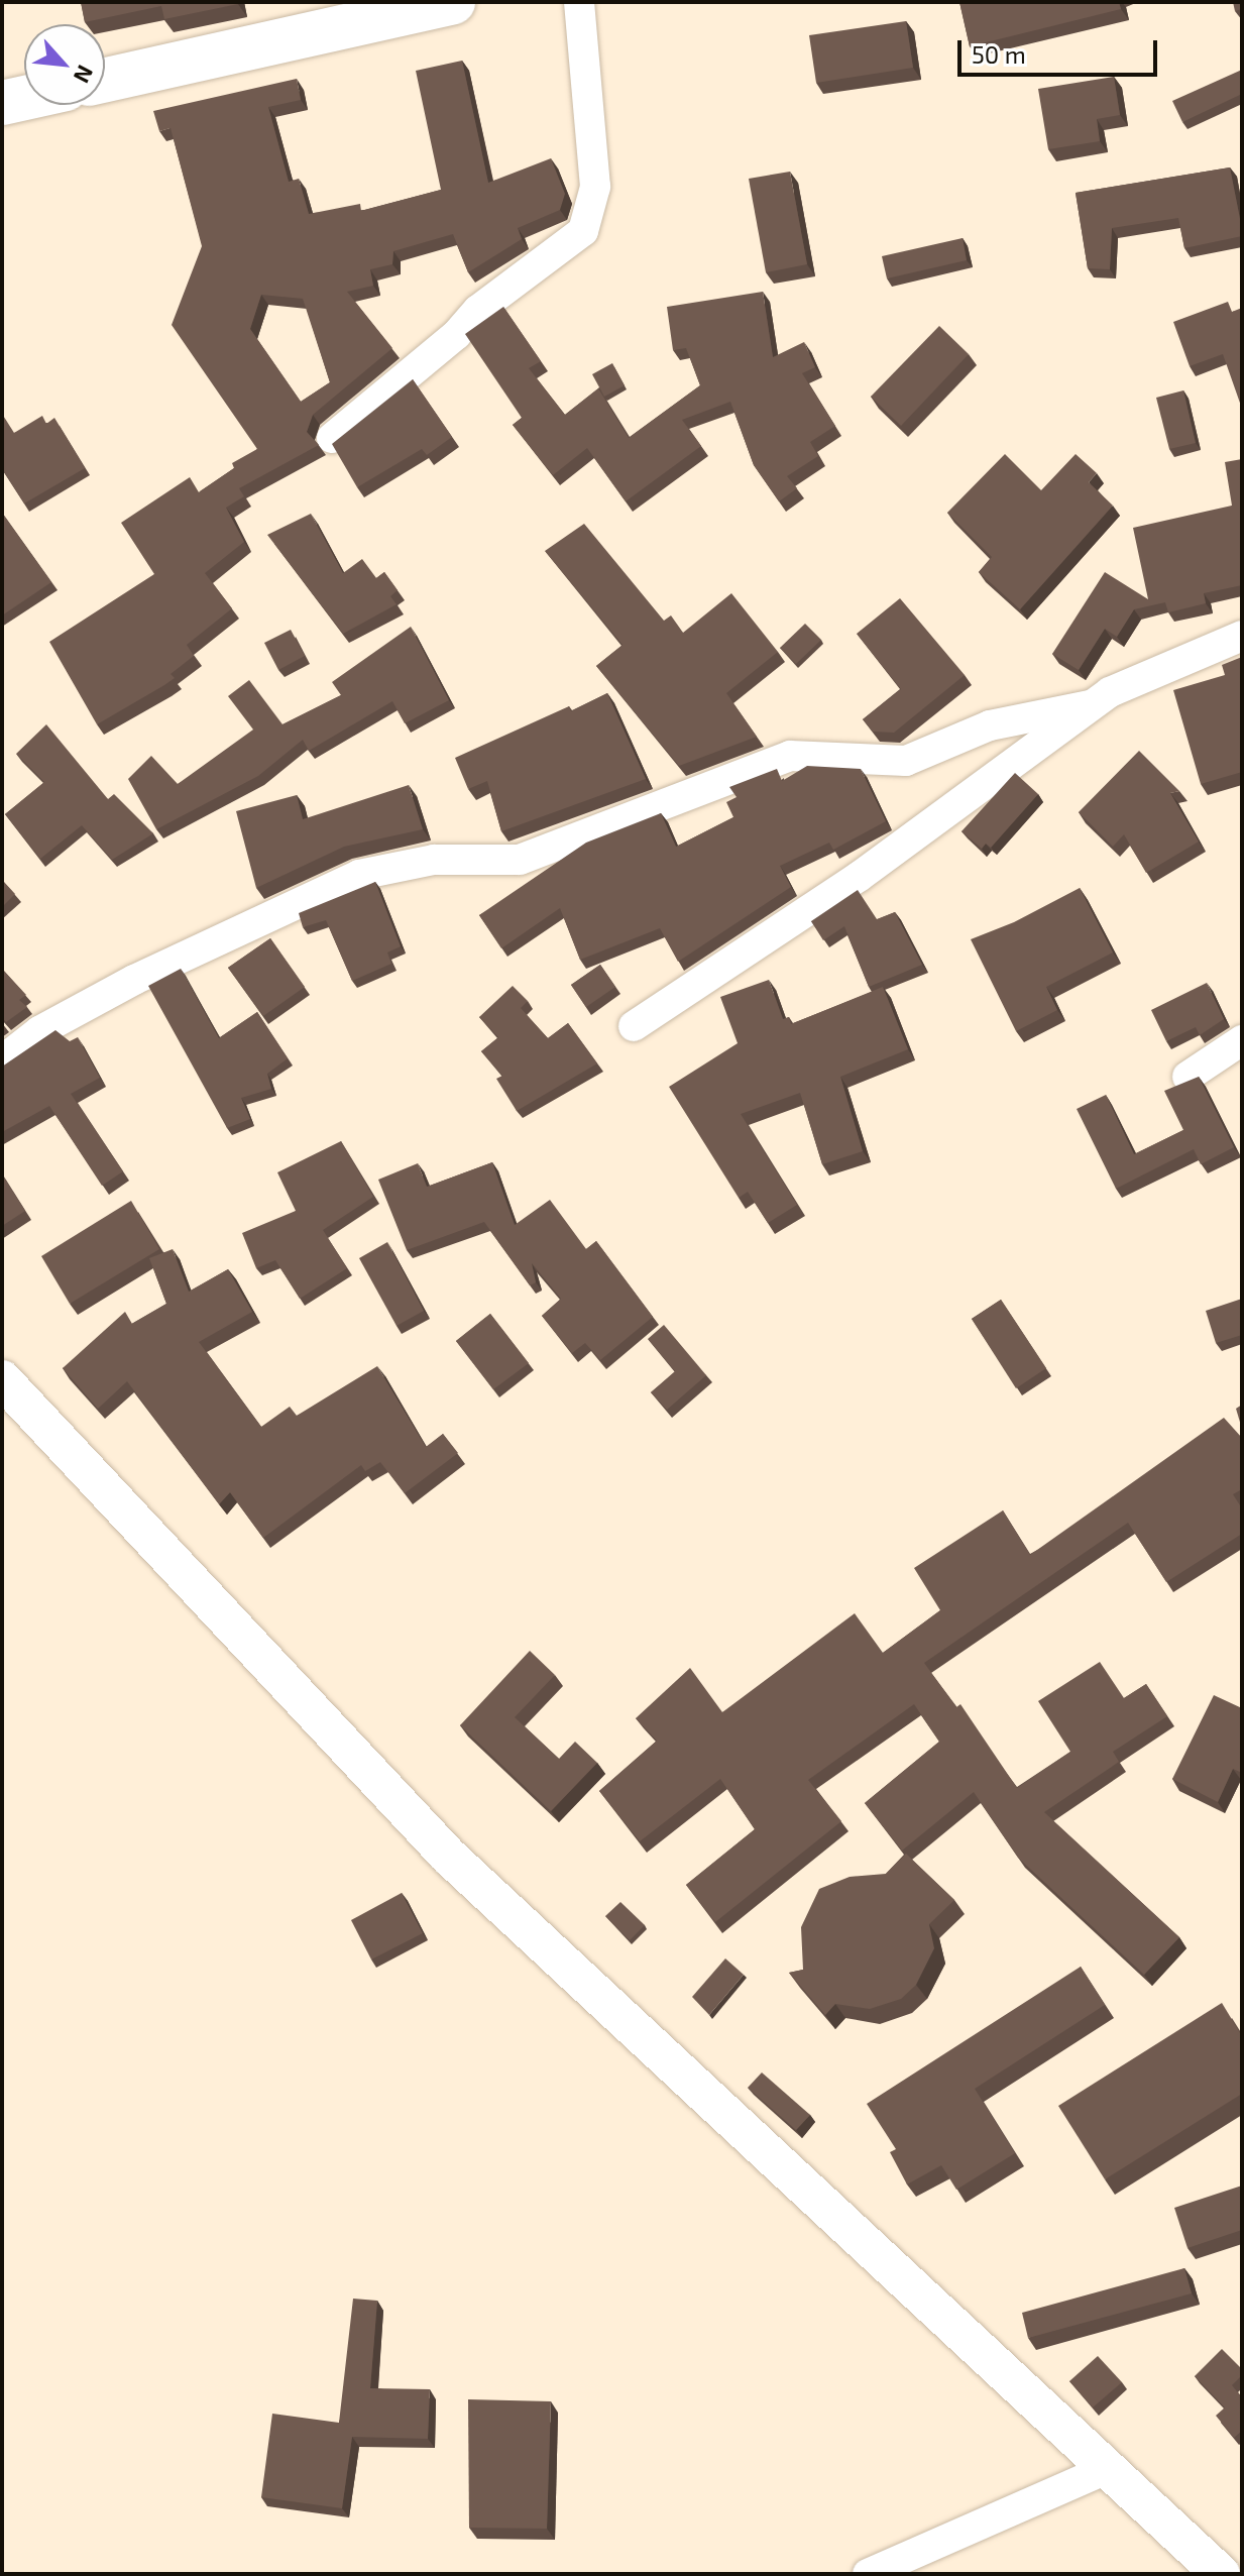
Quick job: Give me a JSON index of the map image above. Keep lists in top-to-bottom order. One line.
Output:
{"scale_bar":"50 m","north":"bottom right"}
